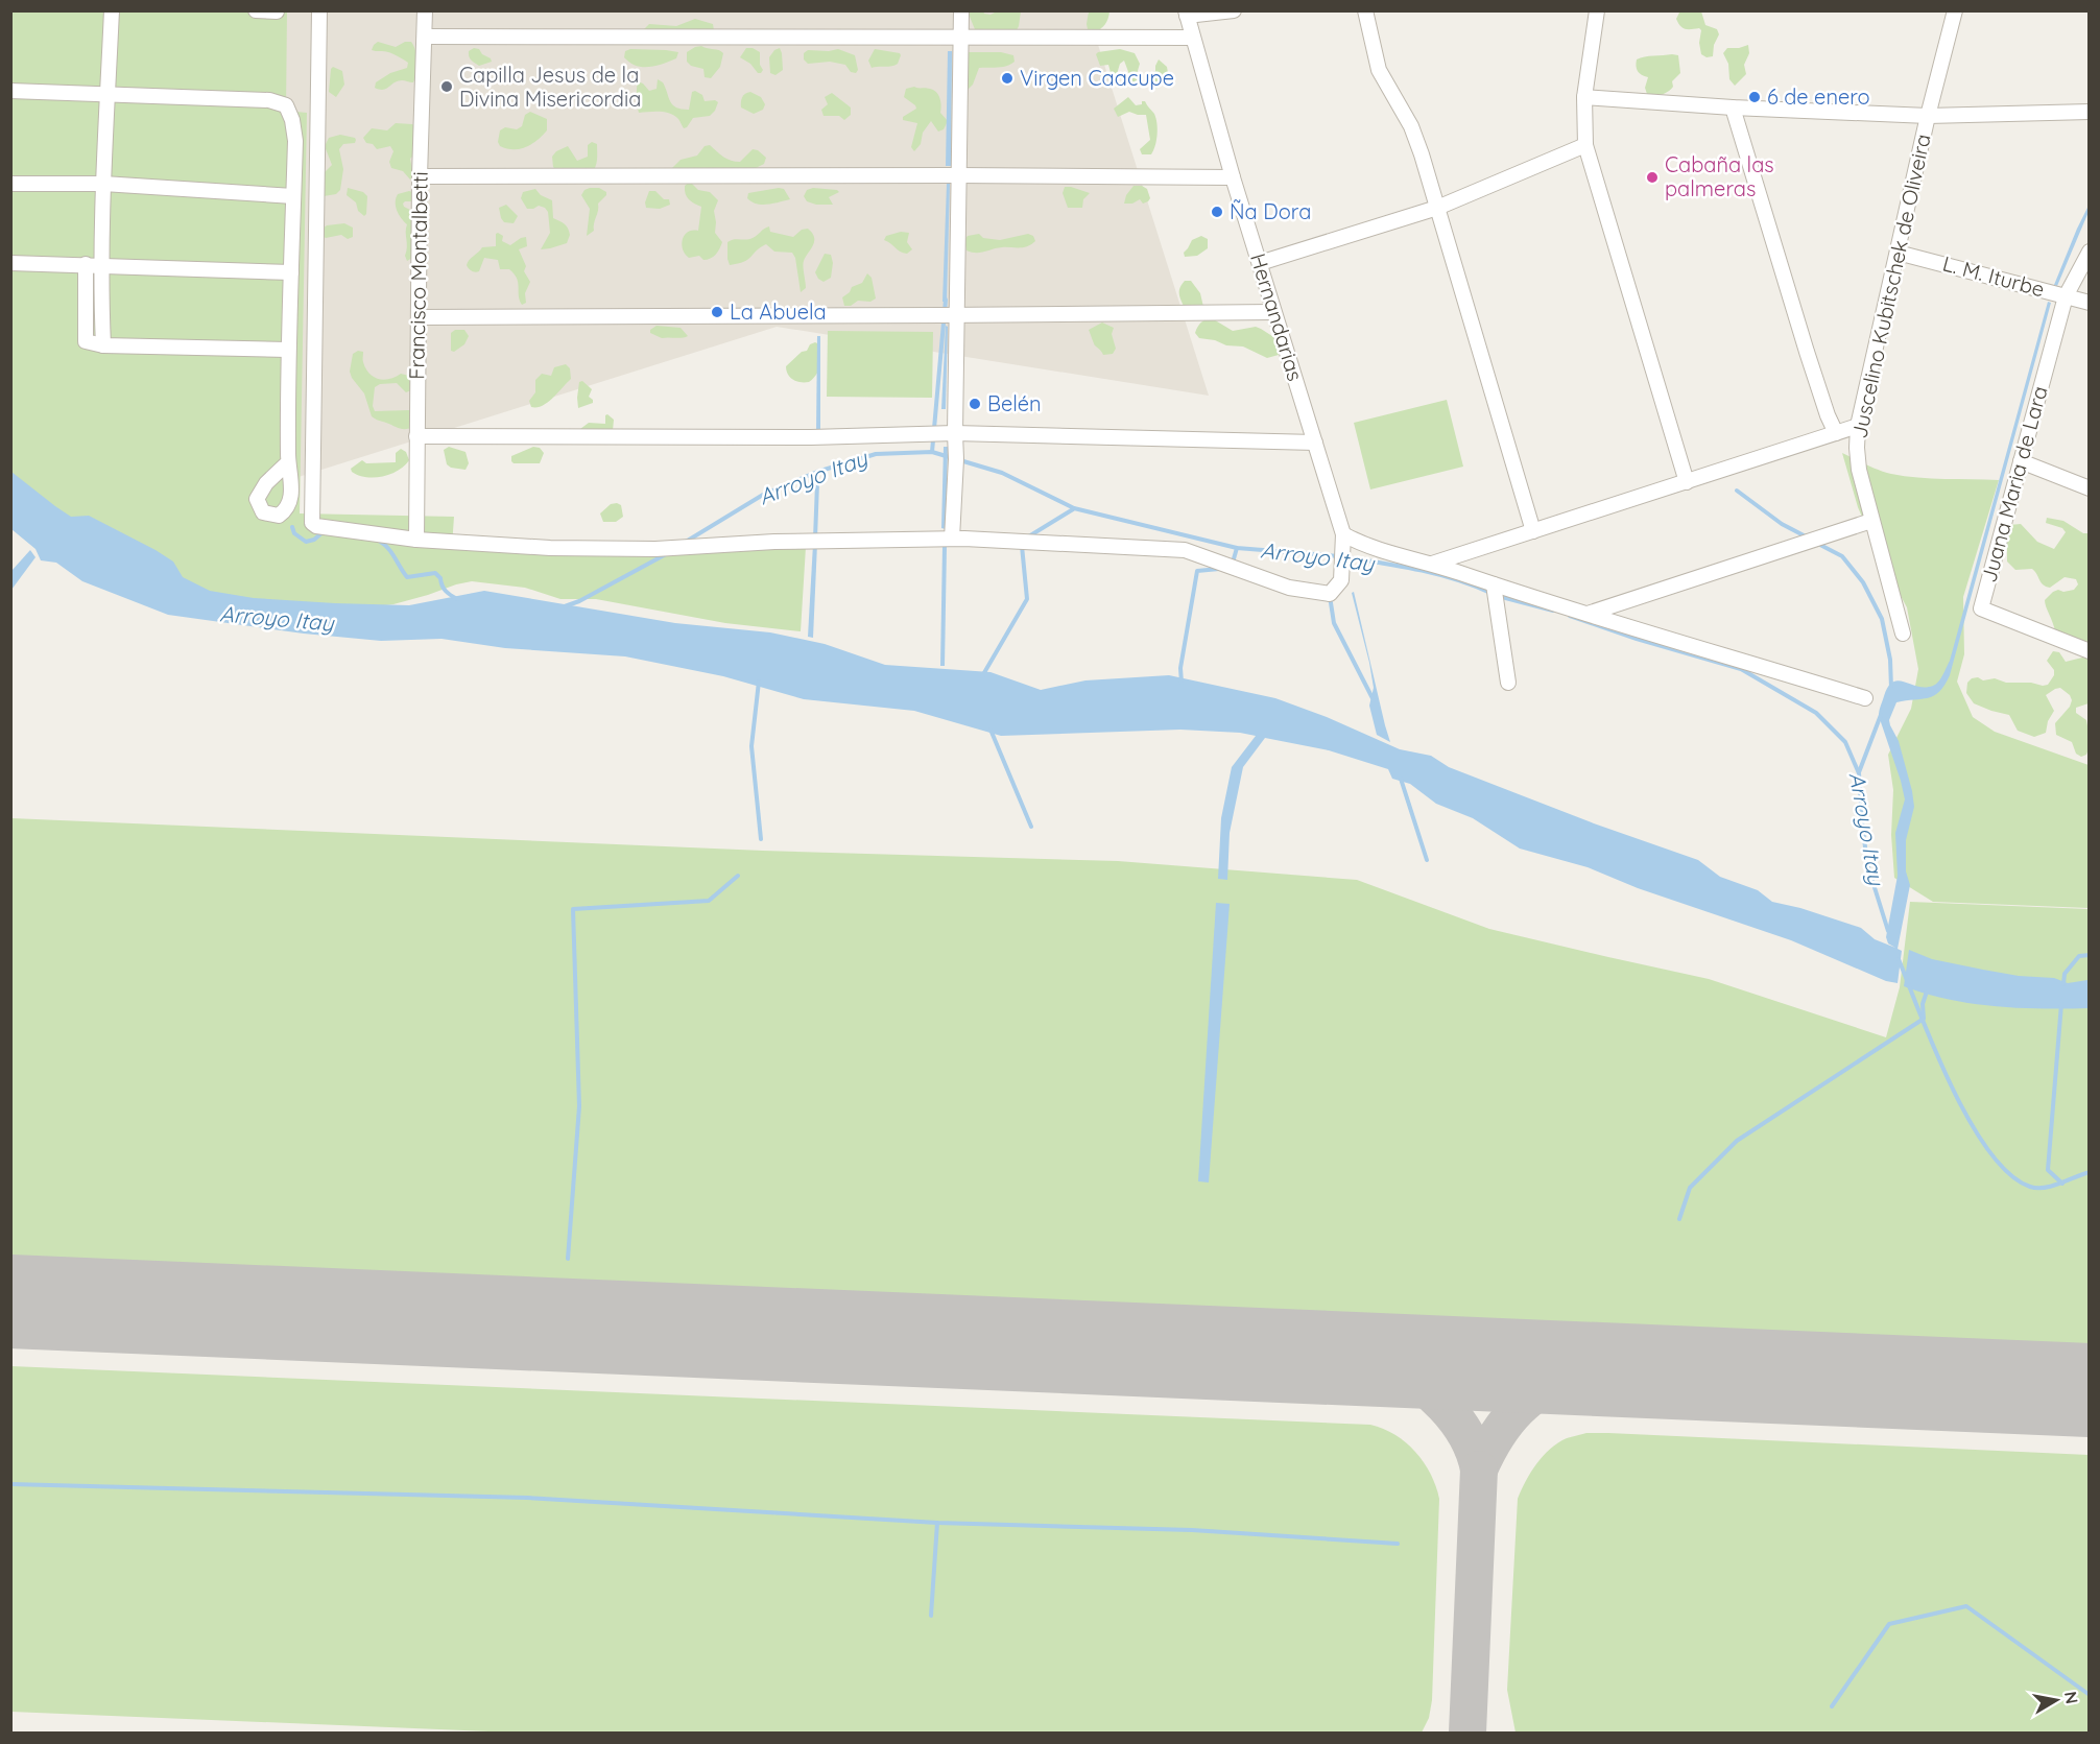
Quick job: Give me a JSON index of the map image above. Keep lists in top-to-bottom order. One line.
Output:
{"streets":{"street":["Francisco Montalbetti","L. M. Iturbe","Juscelino Kubitschek de Oliveira","Hernandarias","Juana Maria de Lara"]},"crossings":[["L. M. Iturbe","Juscelino Kubitschek de Oliveira"],["L. M. Iturbe","Juana Maria de Lara"]],"water":["Arroyo Itay"],"places":["Virgen Caacupe","Capilla Jesus de la Divina Misericordia","6 de enero","Cabaña las palmeras","Ña Dora","La Abuela","Belén"],"north":"right"}
